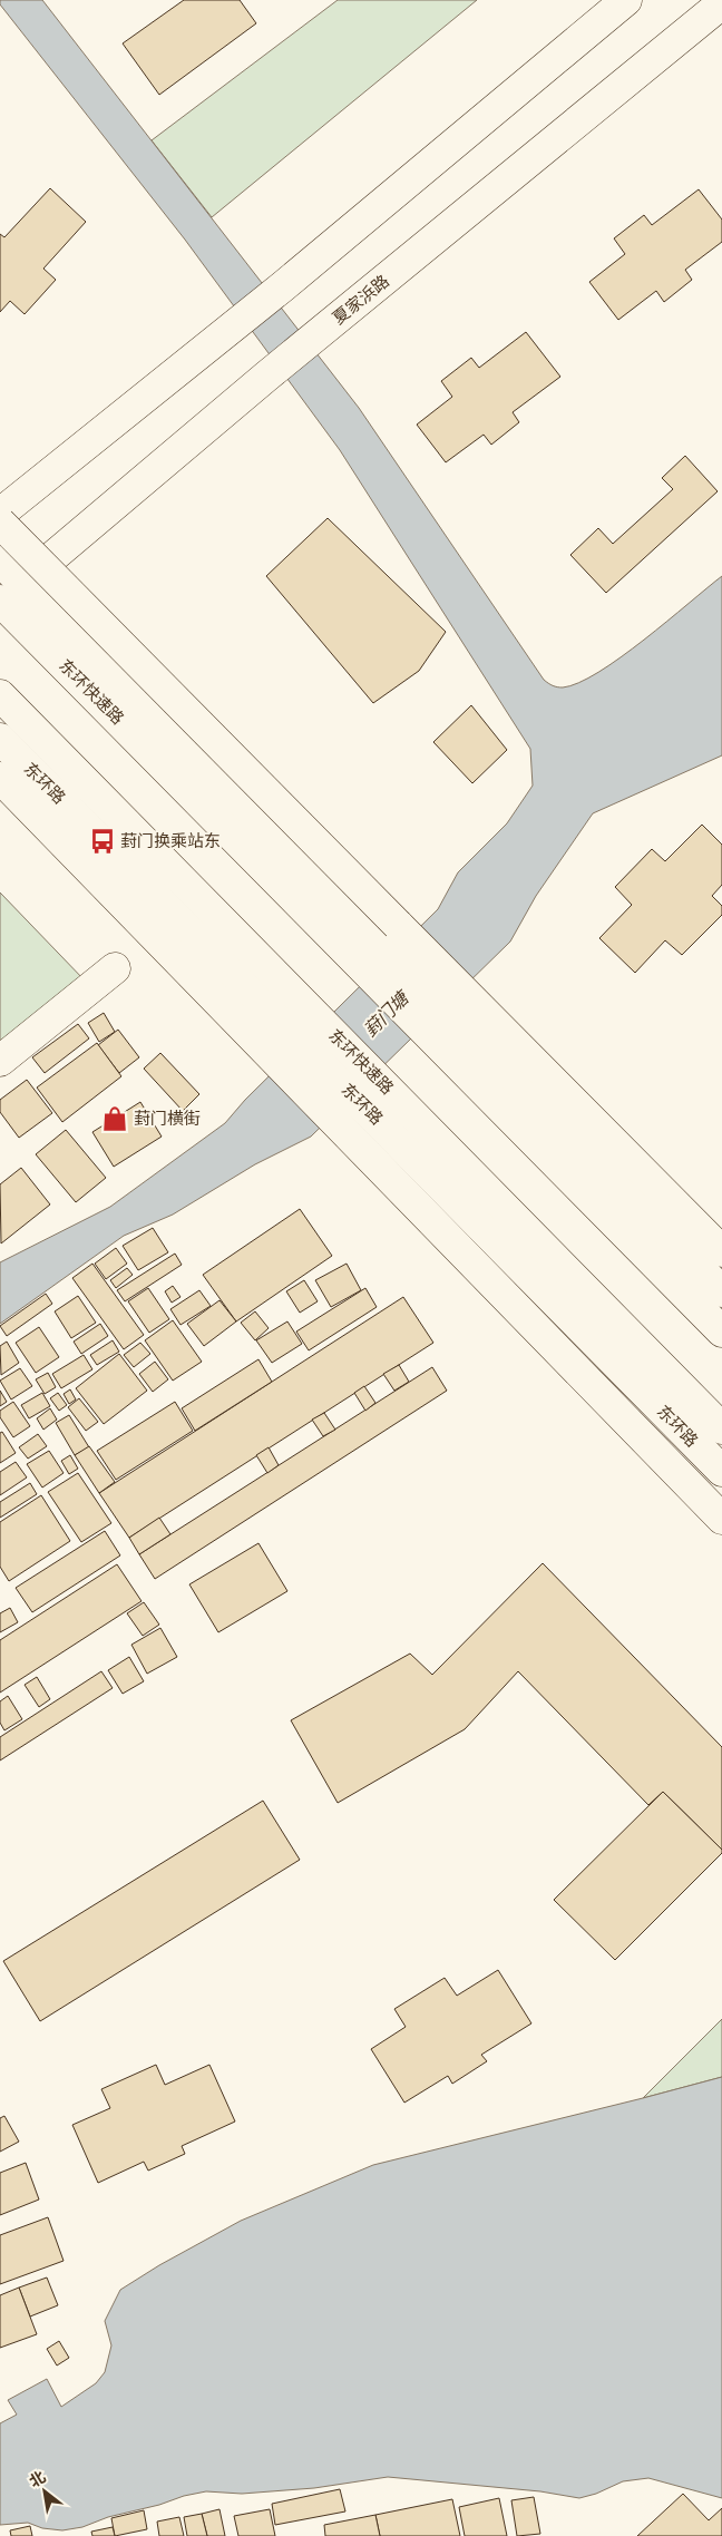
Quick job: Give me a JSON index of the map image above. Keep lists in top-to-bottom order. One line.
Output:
{"streets":{"main road":["夏家浜路","东环快速路","东环路"]},"crossings":[["夏家浜路","东环快速路"]],"water":["葑门塘"],"places":{"bus stop":["葑门换乘站东"],"shop":["葑门横街"]},"north":"top left"}
